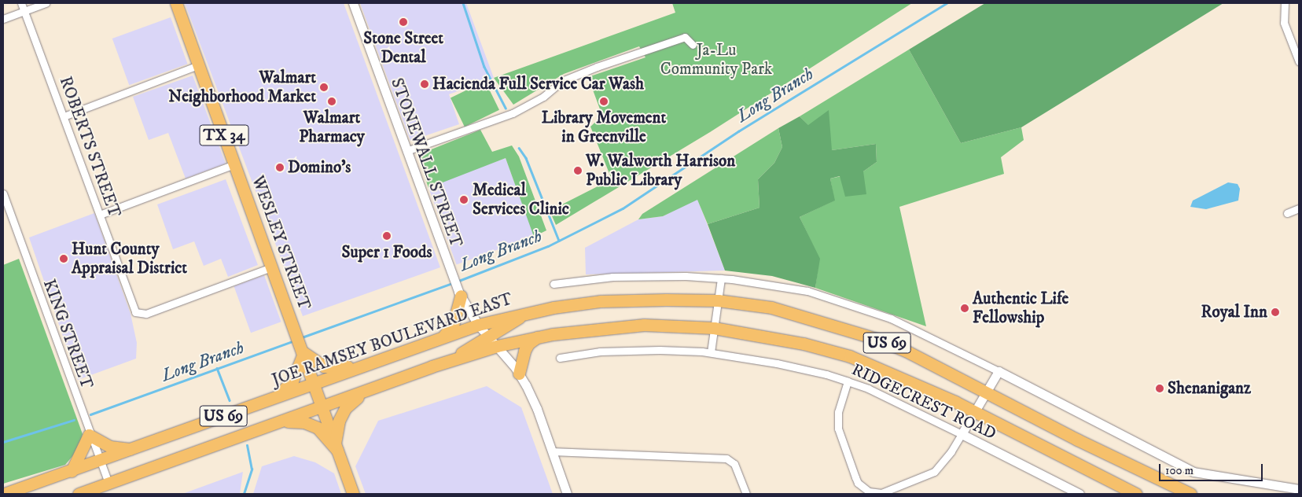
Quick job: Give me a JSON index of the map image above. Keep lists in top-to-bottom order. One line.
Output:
{"streets":{"main road":["TX 34","WESLEY STREET","JOE RAMSEY BOULEVARD EAST","US 69"],"street":["ROBERTS STREET","STONEWALL STREET","KING STREET","RIDGECREST ROAD"]},"crossings":[["ROBERTS STREET","WESLEY STREET"],["STONEWALL STREET","JOE RAMSEY BOULEVARD EAST"],["STONEWALL STREET","US 69"],["WESLEY STREET","JOE RAMSEY BOULEVARD EAST"],["WESLEY STREET","US 69"],["KING STREET","JOE RAMSEY BOULEVARD EAST"],["KING STREET","US 69"]],"water":["Long Branch"],"parks":["Ja-Lu Community Park"],"places":["Stone Street Dental","Hacienda Full Service Car Wash","Walmart Neighborhood Market","Walmart Pharmacy","Library Movement in Greenville","Domino's","W. Walworth Harrison Public Library","Medical Services Clinic","Super 1 Foods","Hunt County Appraisal District","Authentic Life Fellowship","Royal Inn","Shenaniganz"],"scale_bar":"100 m"}
